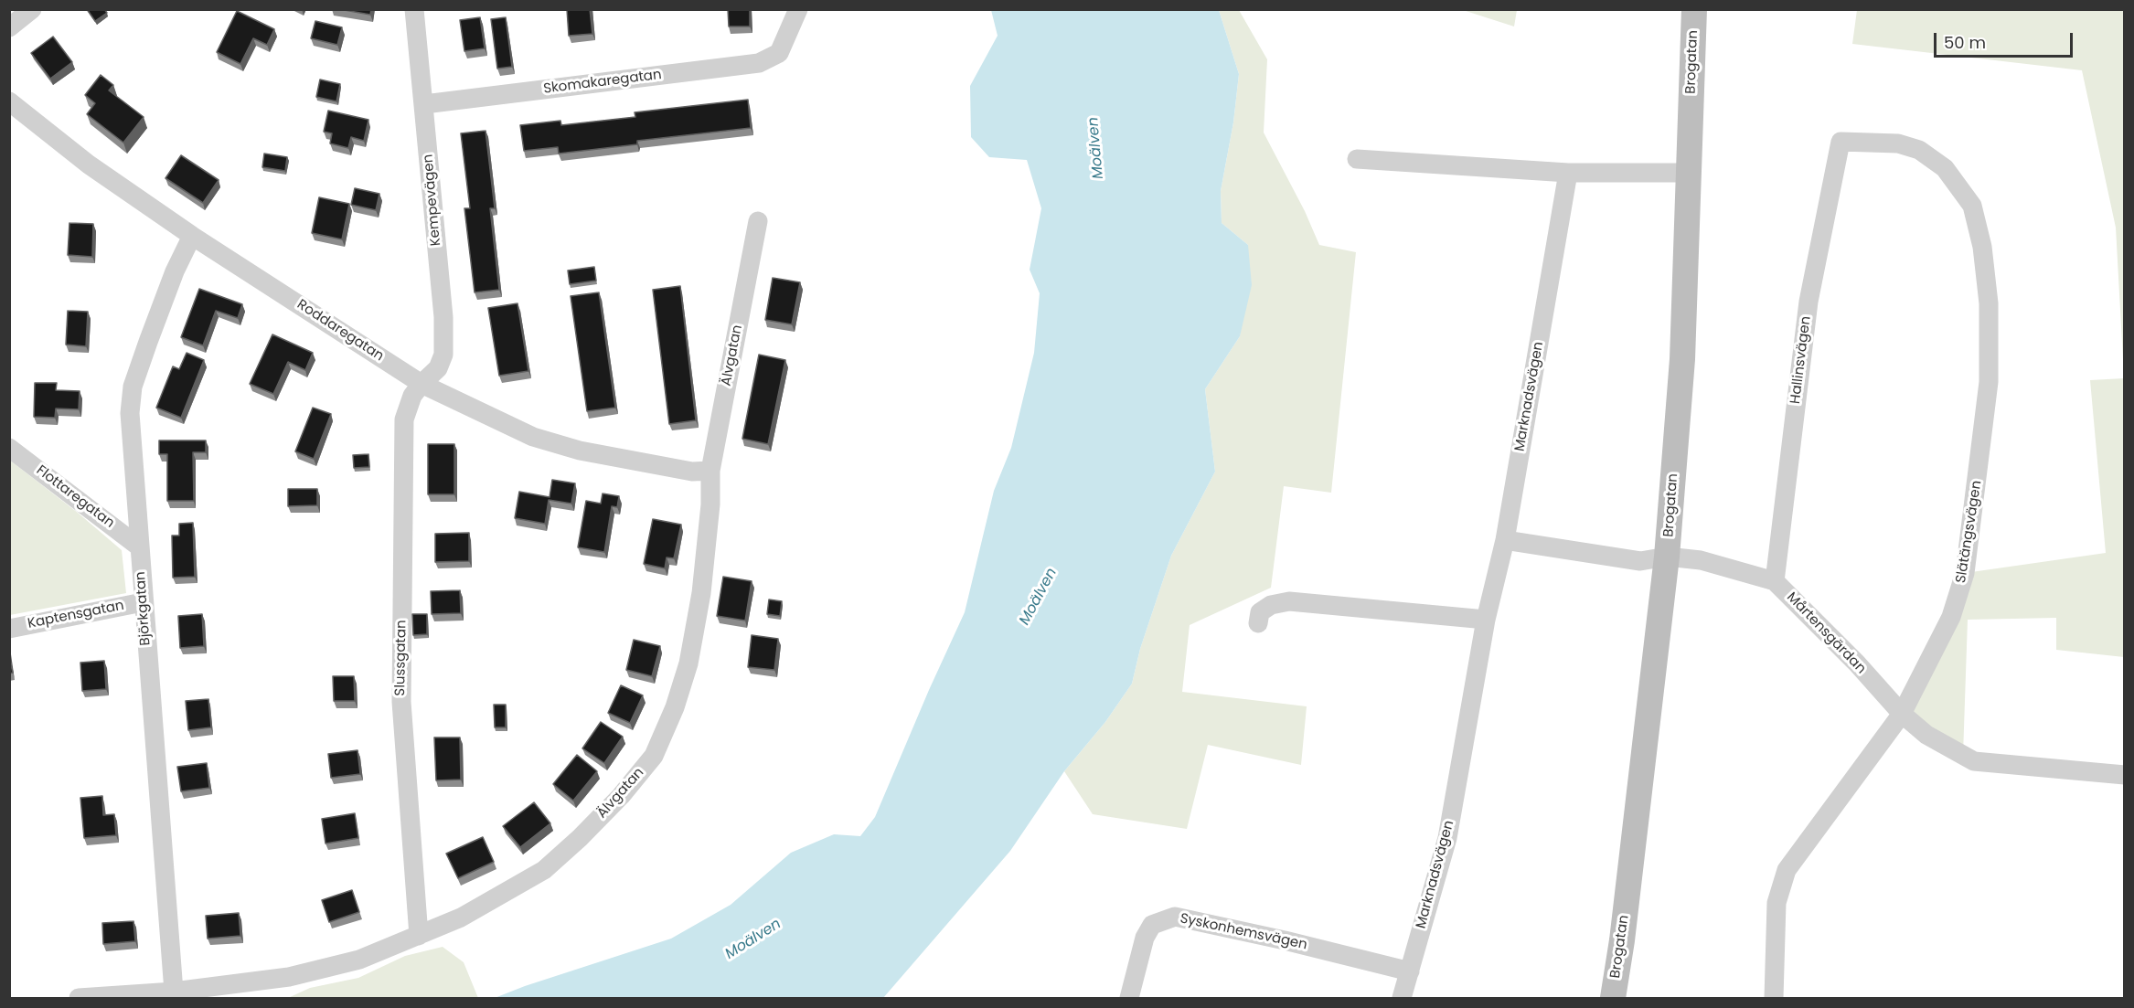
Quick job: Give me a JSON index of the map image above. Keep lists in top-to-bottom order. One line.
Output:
{"streets":{"main road":["Brogatan"],"street":["Skomakaregatan","Kempevägen","Roddaregatan","Älvgatan","Hallinsvägen","Marknadsvägen","Flottaregatan","Slätängsvägen","Björkgatan","Kaptensgatan","Mårtensgärdan","Slussgatan","Syskonhemsvägen"]},"crossings":[["Brogatan","Mårtensgärdan"],["Skomakaregatan","Kempevägen"],["Kempevägen","Roddaregatan"],["Kempevägen","Slussgatan"],["Roddaregatan","Älvgatan"],["Roddaregatan","Björkgatan"],["Roddaregatan","Slussgatan"],["Älvgatan","Björkgatan"],["Älvgatan","Slussgatan"],["Hallinsvägen","Slätängsvägen"],["Hallinsvägen","Mårtensgärdan"],["Marknadsvägen","Mårtensgärdan"],["Marknadsvägen","Syskonhemsvägen"],["Flottaregatan","Björkgatan"],["Slätängsvägen","Mårtensgärdan"],["Björkgatan","Kaptensgatan"]],"water":["Moälven"],"scale_bar":"50 m"}
